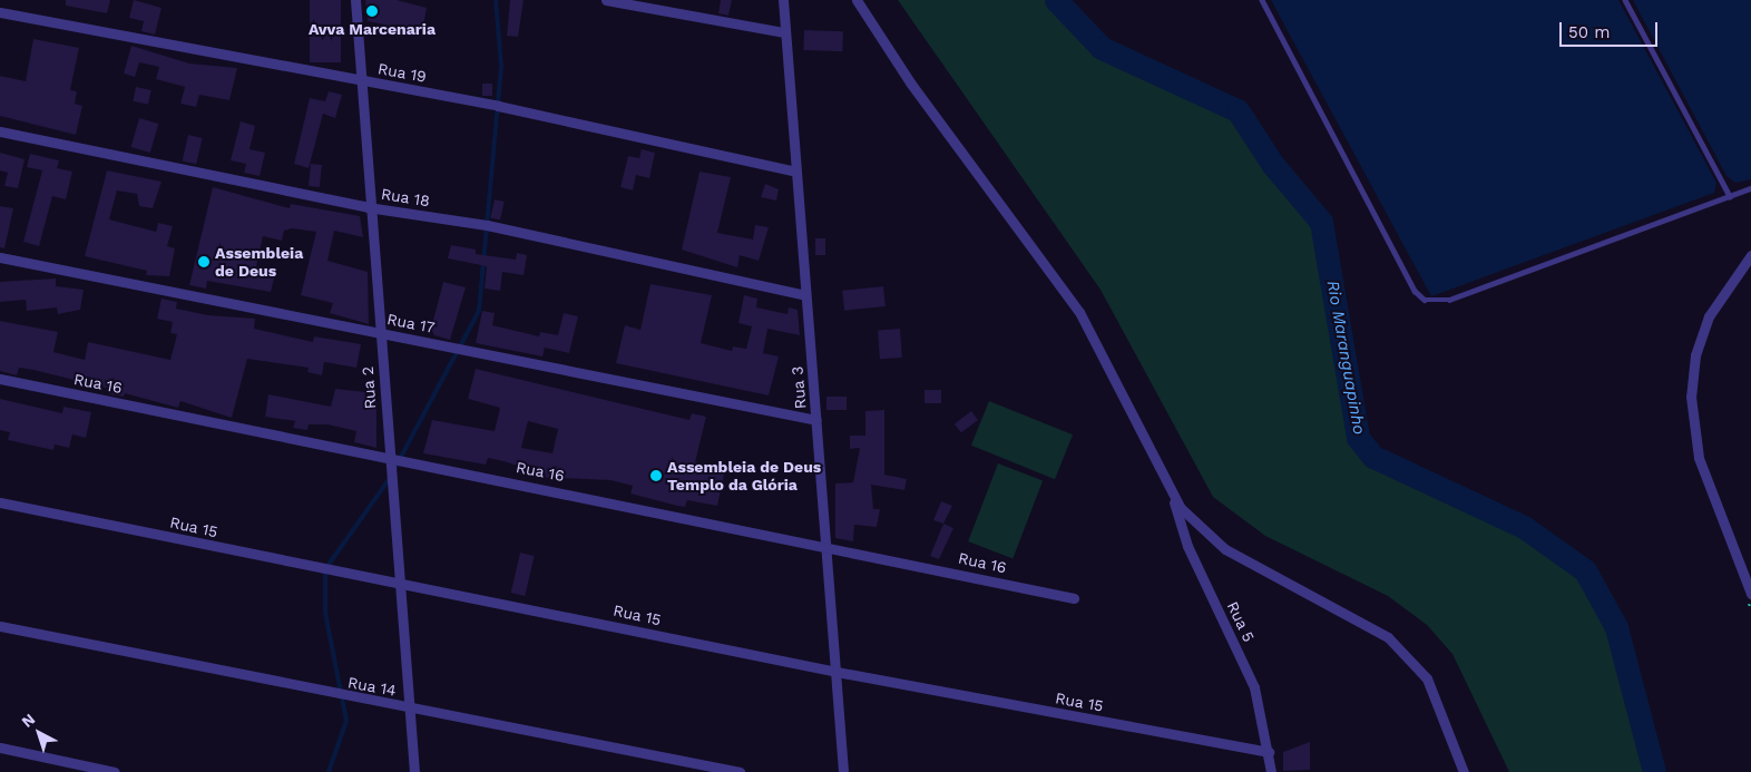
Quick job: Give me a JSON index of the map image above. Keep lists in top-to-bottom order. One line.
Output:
{"streets":{"street":["Rua 19","Rua 18","Rua 17","Rua 16","Rua 2","Rua 3","Rua 15","Rua 5","Rua 14"]},"crossings":[["Rua 19","Rua 2"],["Rua 19","Rua 3"],["Rua 18","Rua 2"],["Rua 18","Rua 3"],["Rua 17","Rua 2"],["Rua 17","Rua 3"],["Rua 16","Rua 2"],["Rua 16","Rua 3"],["Rua 2","Rua 15"],["Rua 2","Rua 14"],["Rua 3","Rua 15"],["Rua 15","Rua 5"]],"water":["Rio Maranguapinho"],"places":["Avva Marcenaria","Assembleia de Deus","Assembleia de Deus Templo da Glória"],"scale_bar":"50 m","north":"top left"}
